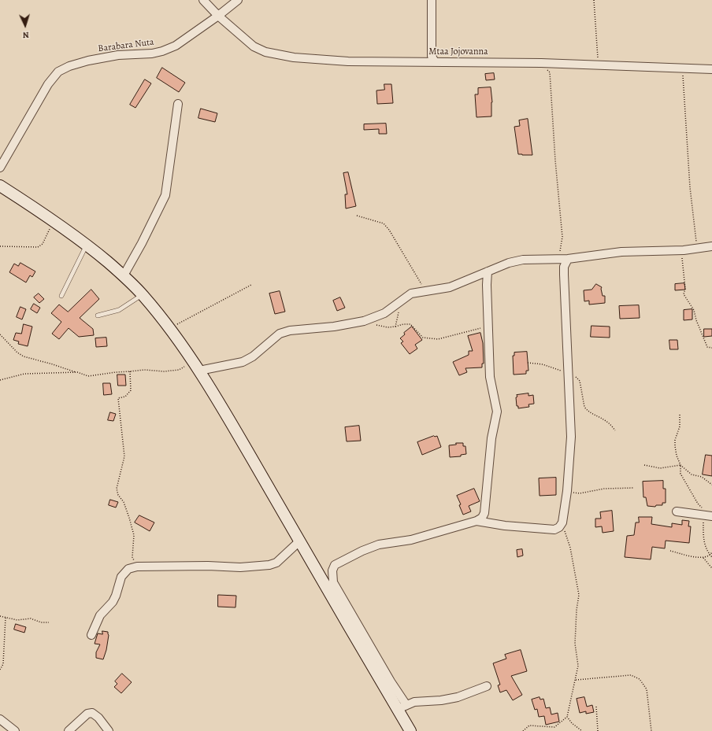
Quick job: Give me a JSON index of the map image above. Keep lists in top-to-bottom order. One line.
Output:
{"streets":{"street":["Barabara Nuta","Mtaa Jojovanna"]},"crossings":[["Barabara Nuta","Mtaa Jojovanna"]],"north":"bottom"}
